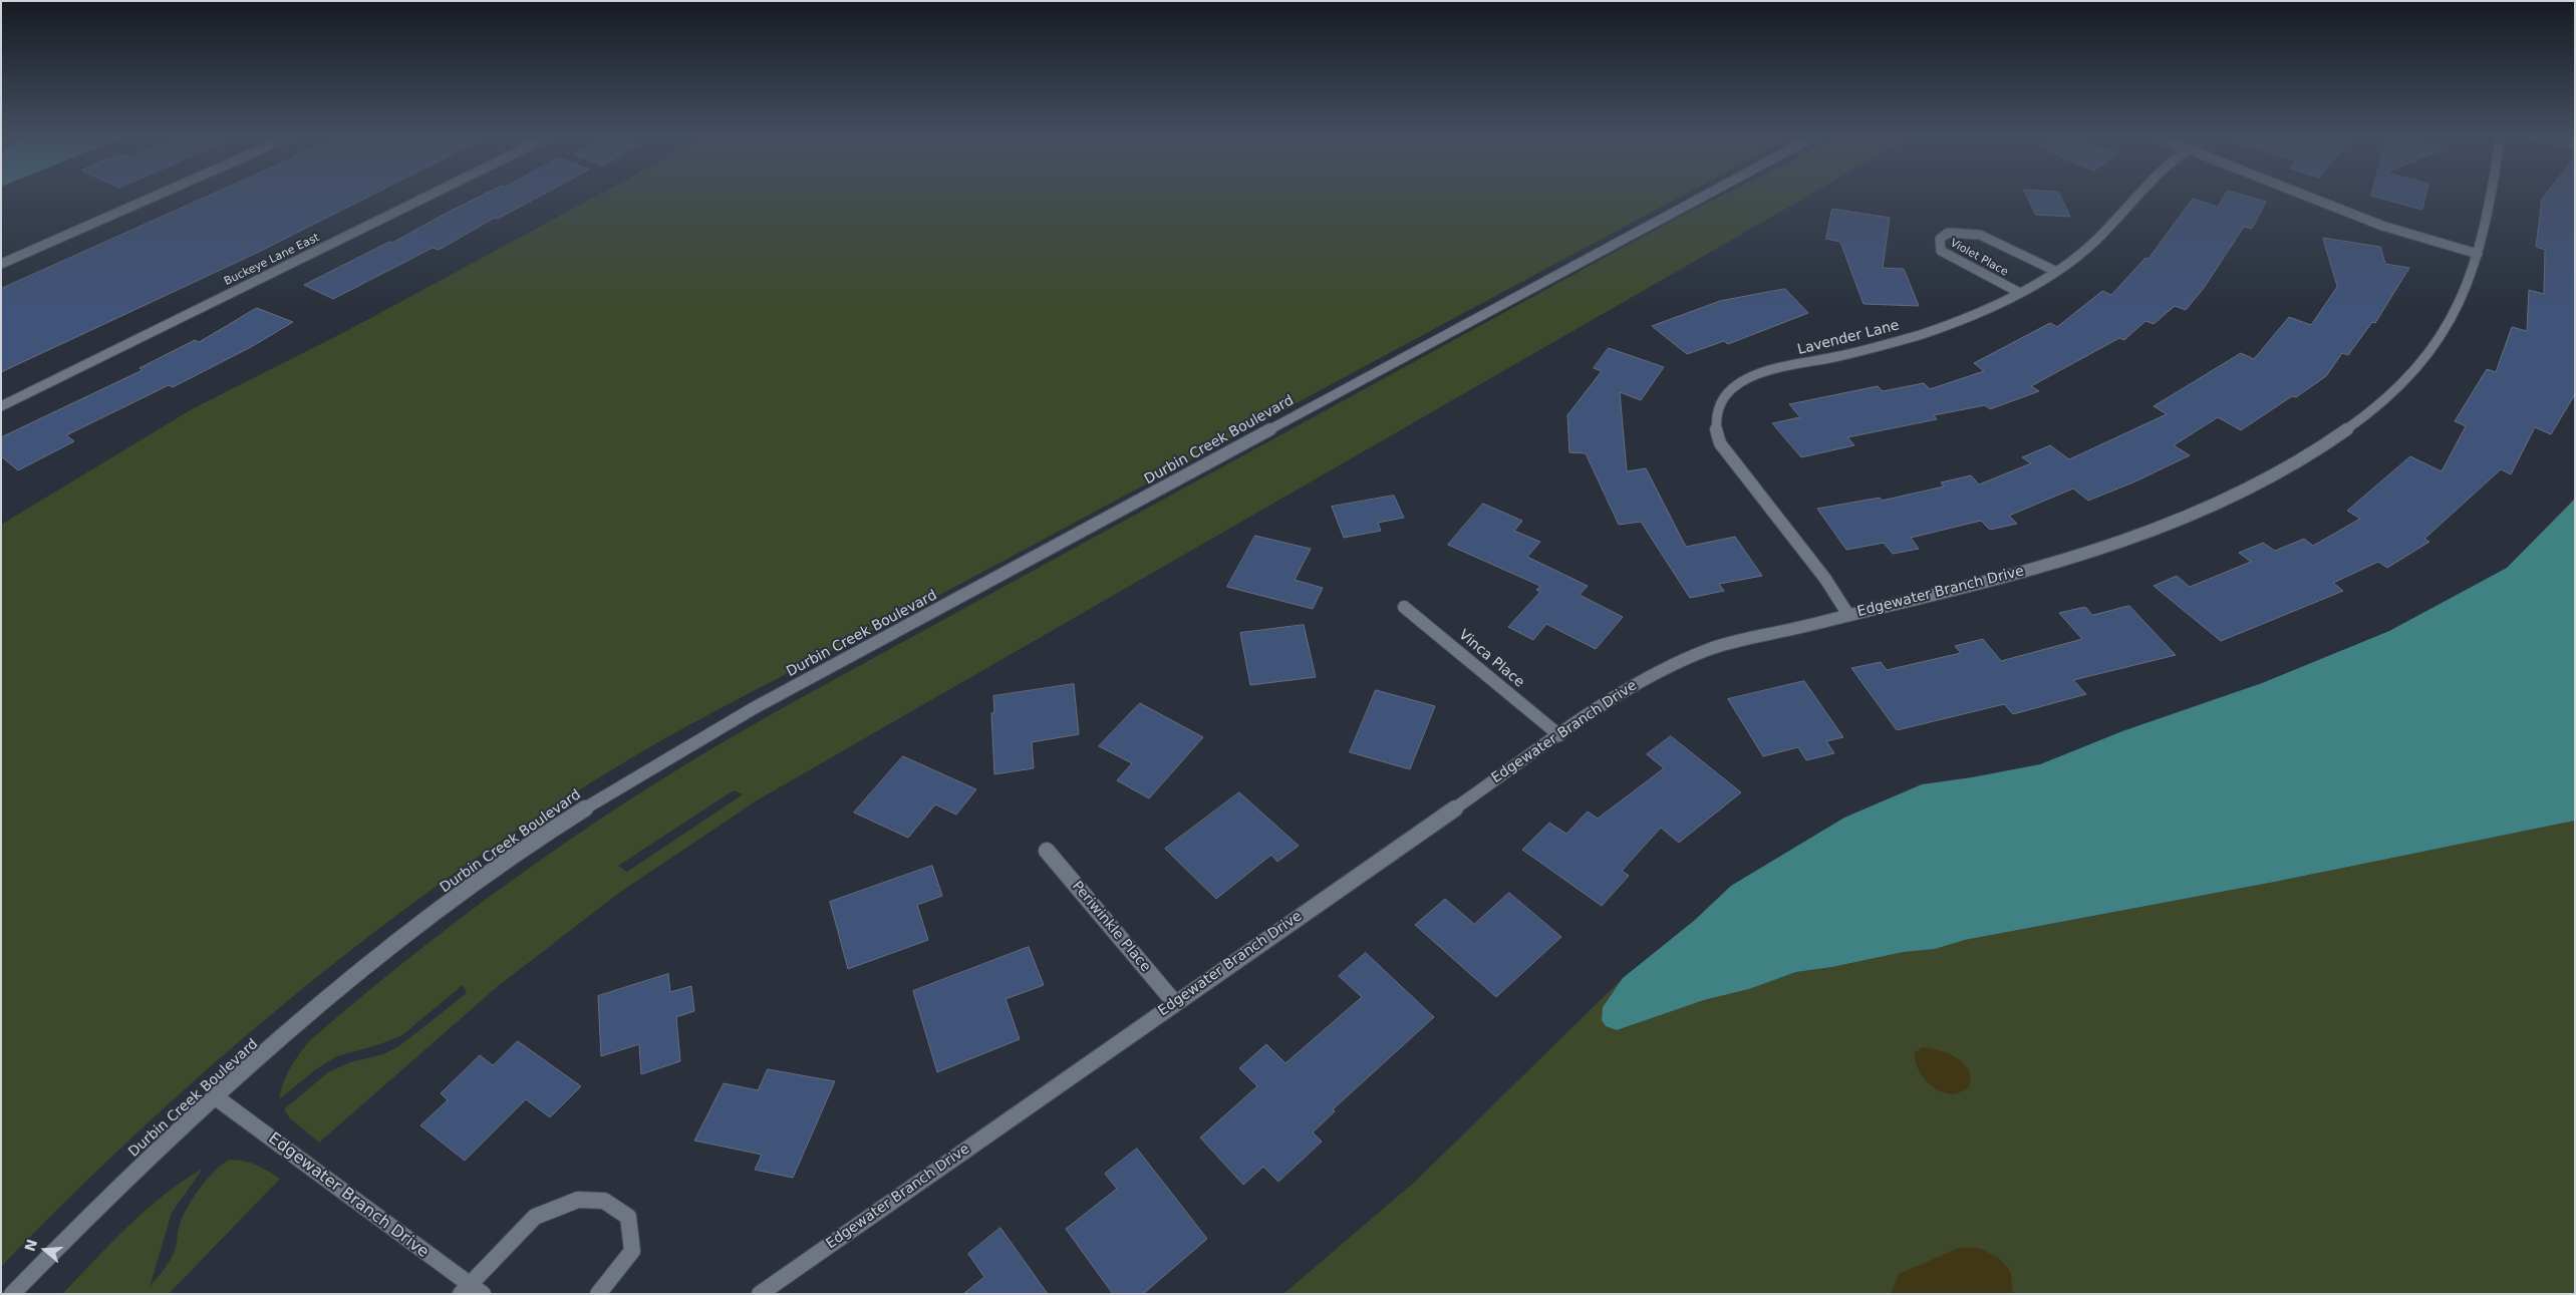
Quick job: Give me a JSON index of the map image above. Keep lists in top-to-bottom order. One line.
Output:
{"streets":{"street":["Violet Place","Buckeye Lane East","Lavender Lane","Durbin Creek Boulevard","Edgewater Branch Drive","Vinca Place","Periwinkle Place"]},"crossings":[["Violet Place","Lavender Lane"],["Lavender Lane","Edgewater Branch Drive"],["Durbin Creek Boulevard","Edgewater Branch Drive"],["Edgewater Branch Drive","Vinca Place"],["Edgewater Branch Drive","Periwinkle Place"]],"north":"left"}
